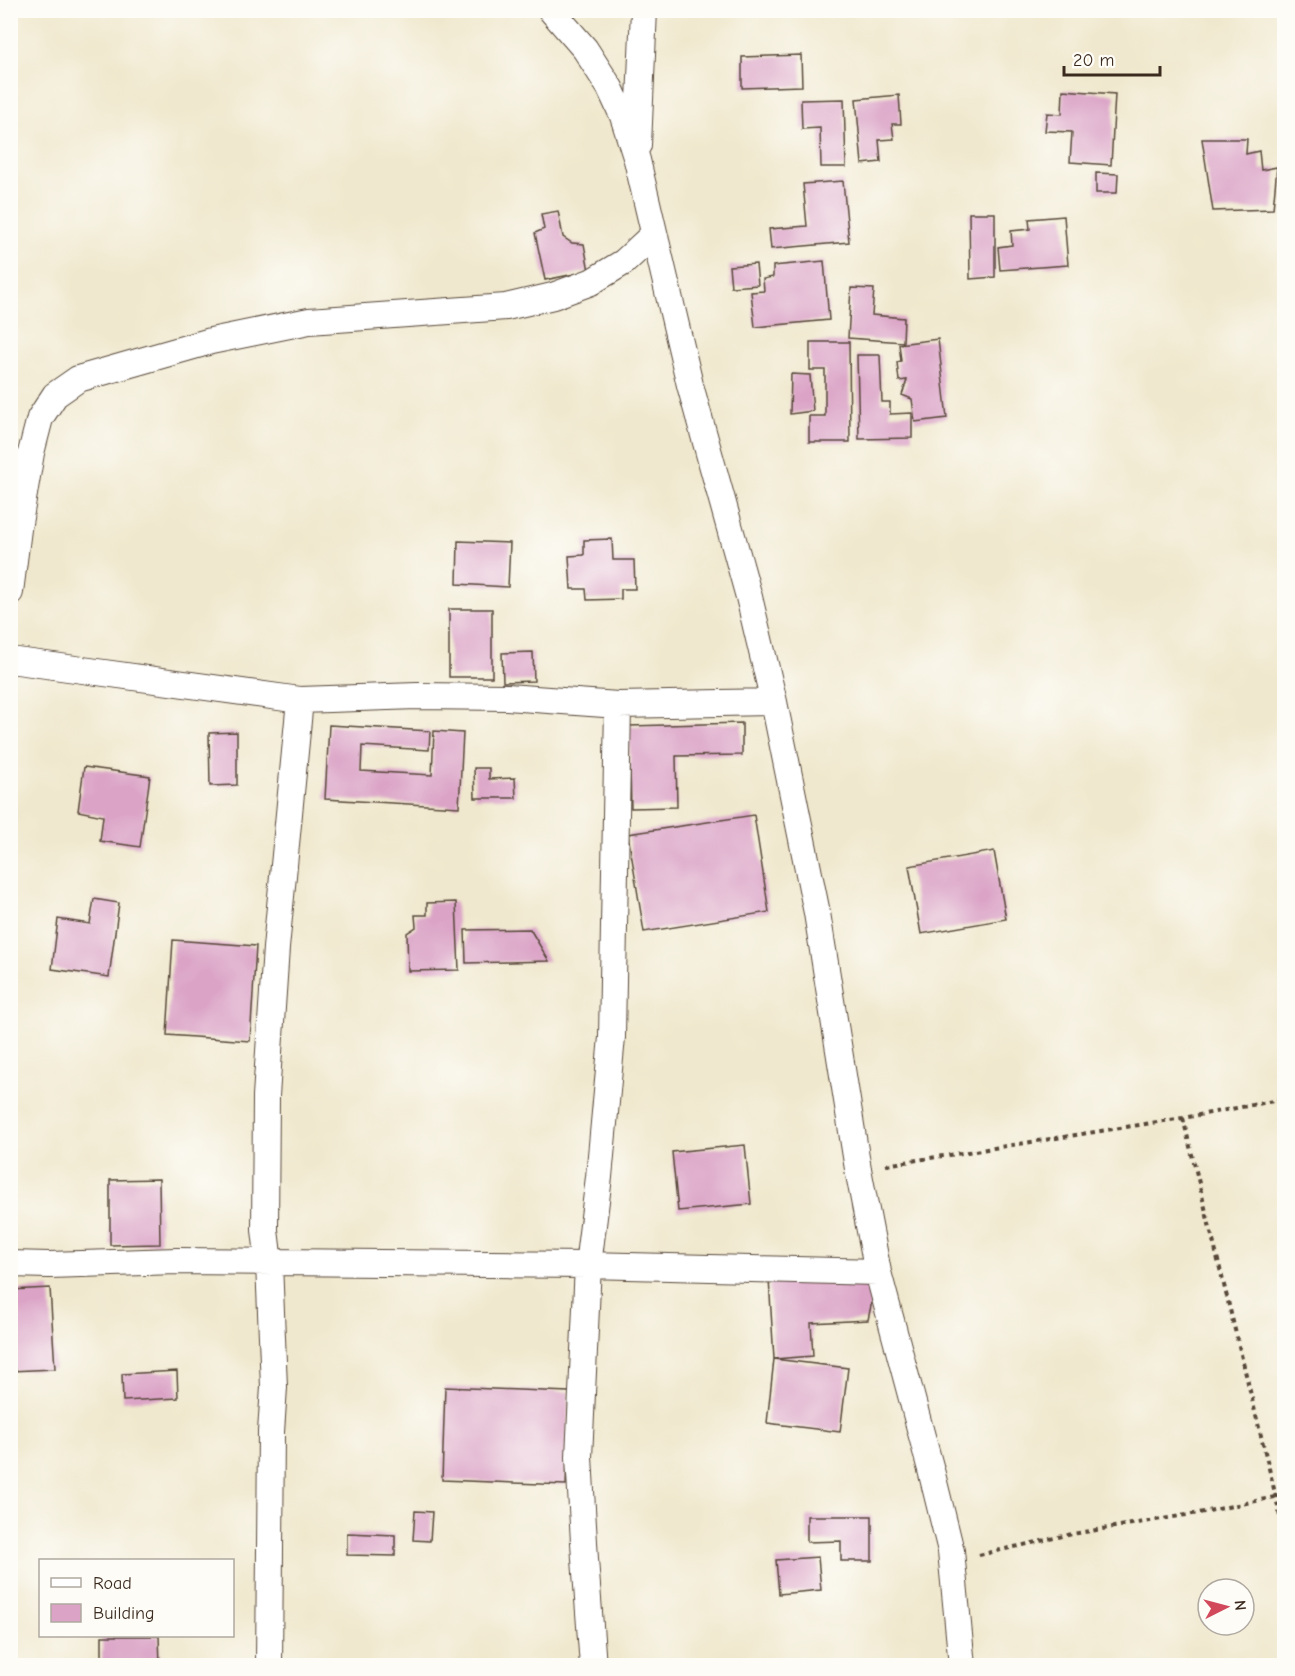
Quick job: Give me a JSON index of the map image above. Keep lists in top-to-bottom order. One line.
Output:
{"legend":["Road","Building"],"scale_bar":"20 m","north":"right"}
